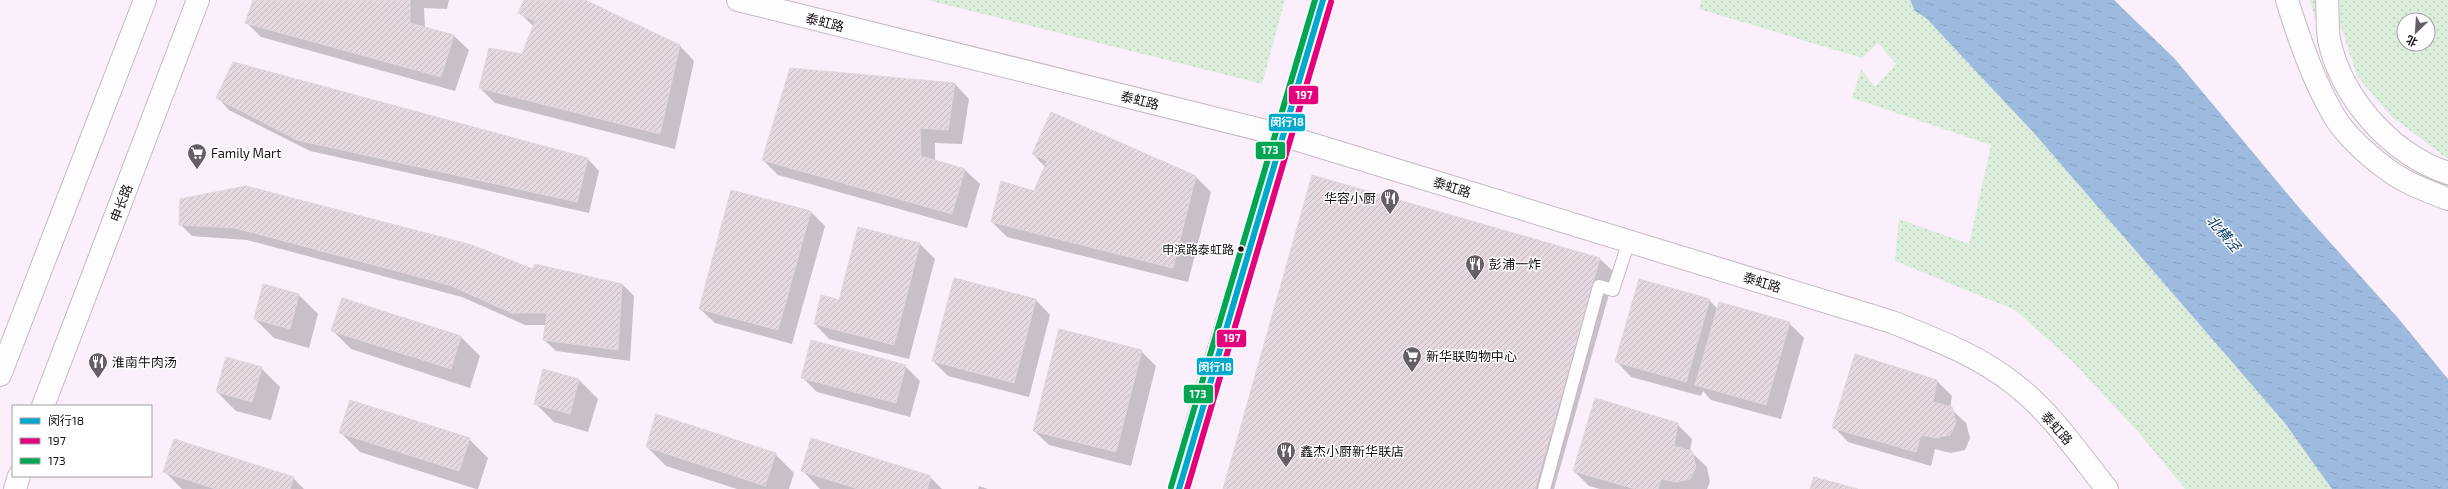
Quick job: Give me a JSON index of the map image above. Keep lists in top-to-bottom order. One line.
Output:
{"streets":{"main road":["泰虹路","申长路"]},"water":["北横泾"],"places":{"supermarket":["Family Mart","新华联购物中心"],"restaurant":["华容小厨","彭浦一炸","淮南牛肉汤","鑫杰小厨新华联店"],"other":["申滨路泰虹路"]},"lines":["transit line 闵行18","transit line 173","transit line 197"],"legend":["闵行18","197","173"],"north":"bottom left"}
